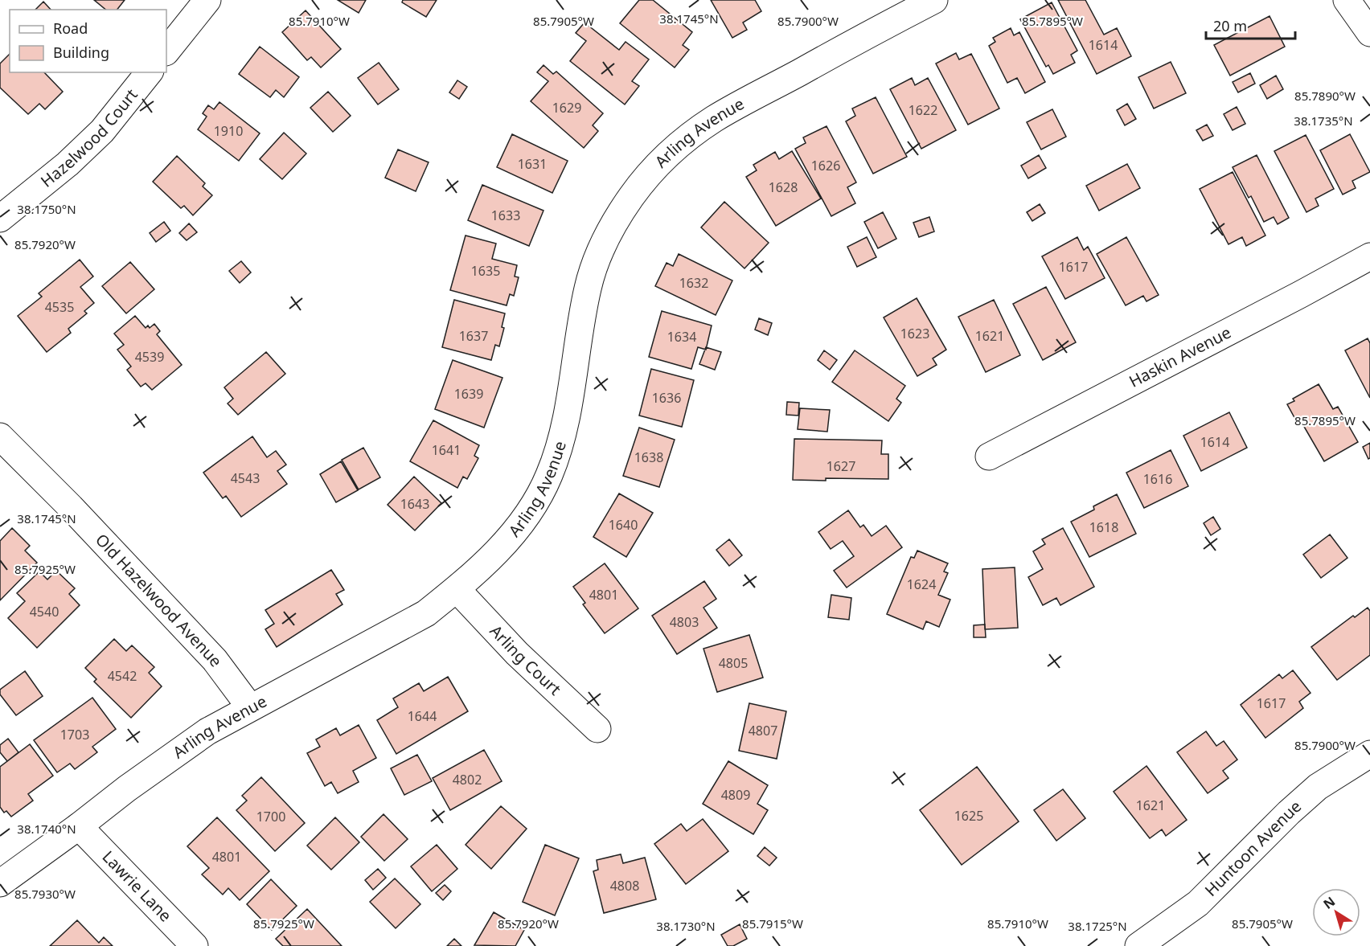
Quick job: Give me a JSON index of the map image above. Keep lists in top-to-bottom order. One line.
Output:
{"streets":{"street":["Arling Avenue","Hazelwood Court","Haskin Avenue","Old Hazelwood Avenue","Arling Court","Huntoon Avenue","Lawrie Lane"]},"crossings":[["Arling Avenue","Old Hazelwood Avenue"],["Arling Avenue","Arling Court"],["Arling Avenue","Lawrie Lane"]],"house_numbers":["1614","1629","1622","1910","1631","1626","1628","1633","1617","1635","1632","4535","1623","1637","1621","1634","4539","1639","1636","1614","1641","1638","1627","4543","1616","1643","1640","1618","1624","4801","4540","4803","4805","4542","1617","1644","4807","1703","4802","4809","1621","1625","1700","4801","4808"],"legend":["Road","Building"],"scale_bar":"20 m","north":"top left","coordinates":["38.1745°N","85.7910°W","85.7905°W","85.7900°W","85.7895°W","85.7890°W","38.1735°N","38.1750°N","85.7920°W","85.7925°W","38.1740°N","85.7930°W","85.7915°W","38.1730°N","38.1725°N"]}
